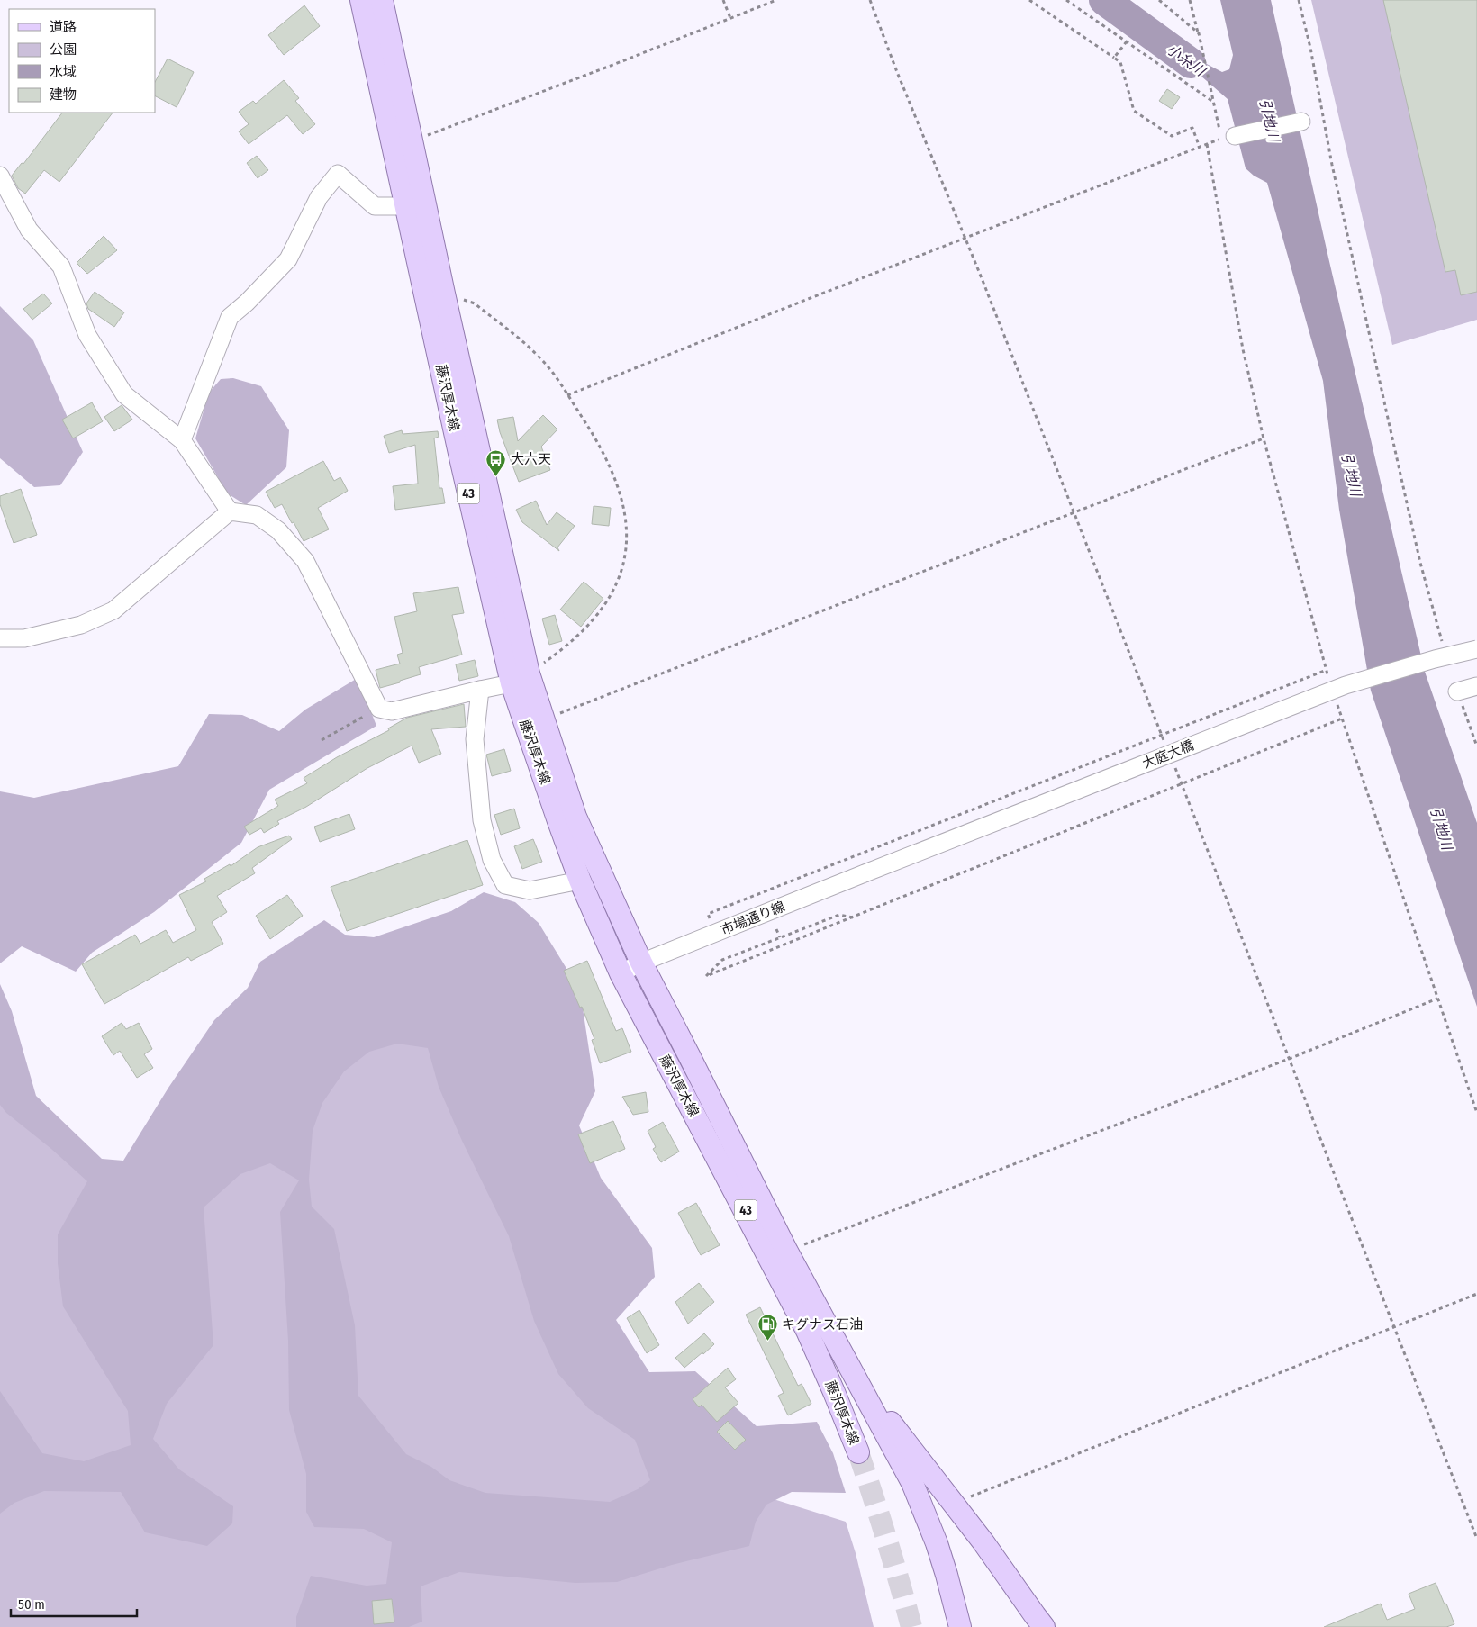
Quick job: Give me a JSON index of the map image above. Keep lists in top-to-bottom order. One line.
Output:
{"streets":{"main road":["藤沢厚木線","43"],"street":["大庭大橋","市場通り線"]},"crossings":[["藤沢厚木線","市場通り線"],["大庭大橋","市場通り線"]],"water":["小糸川","引地川"],"places":{"bus stop":["大六天"],"fuel station":["キグナス石油"]},"legend":["道路","公園","水域","建物"],"scale_bar":"50 m"}
